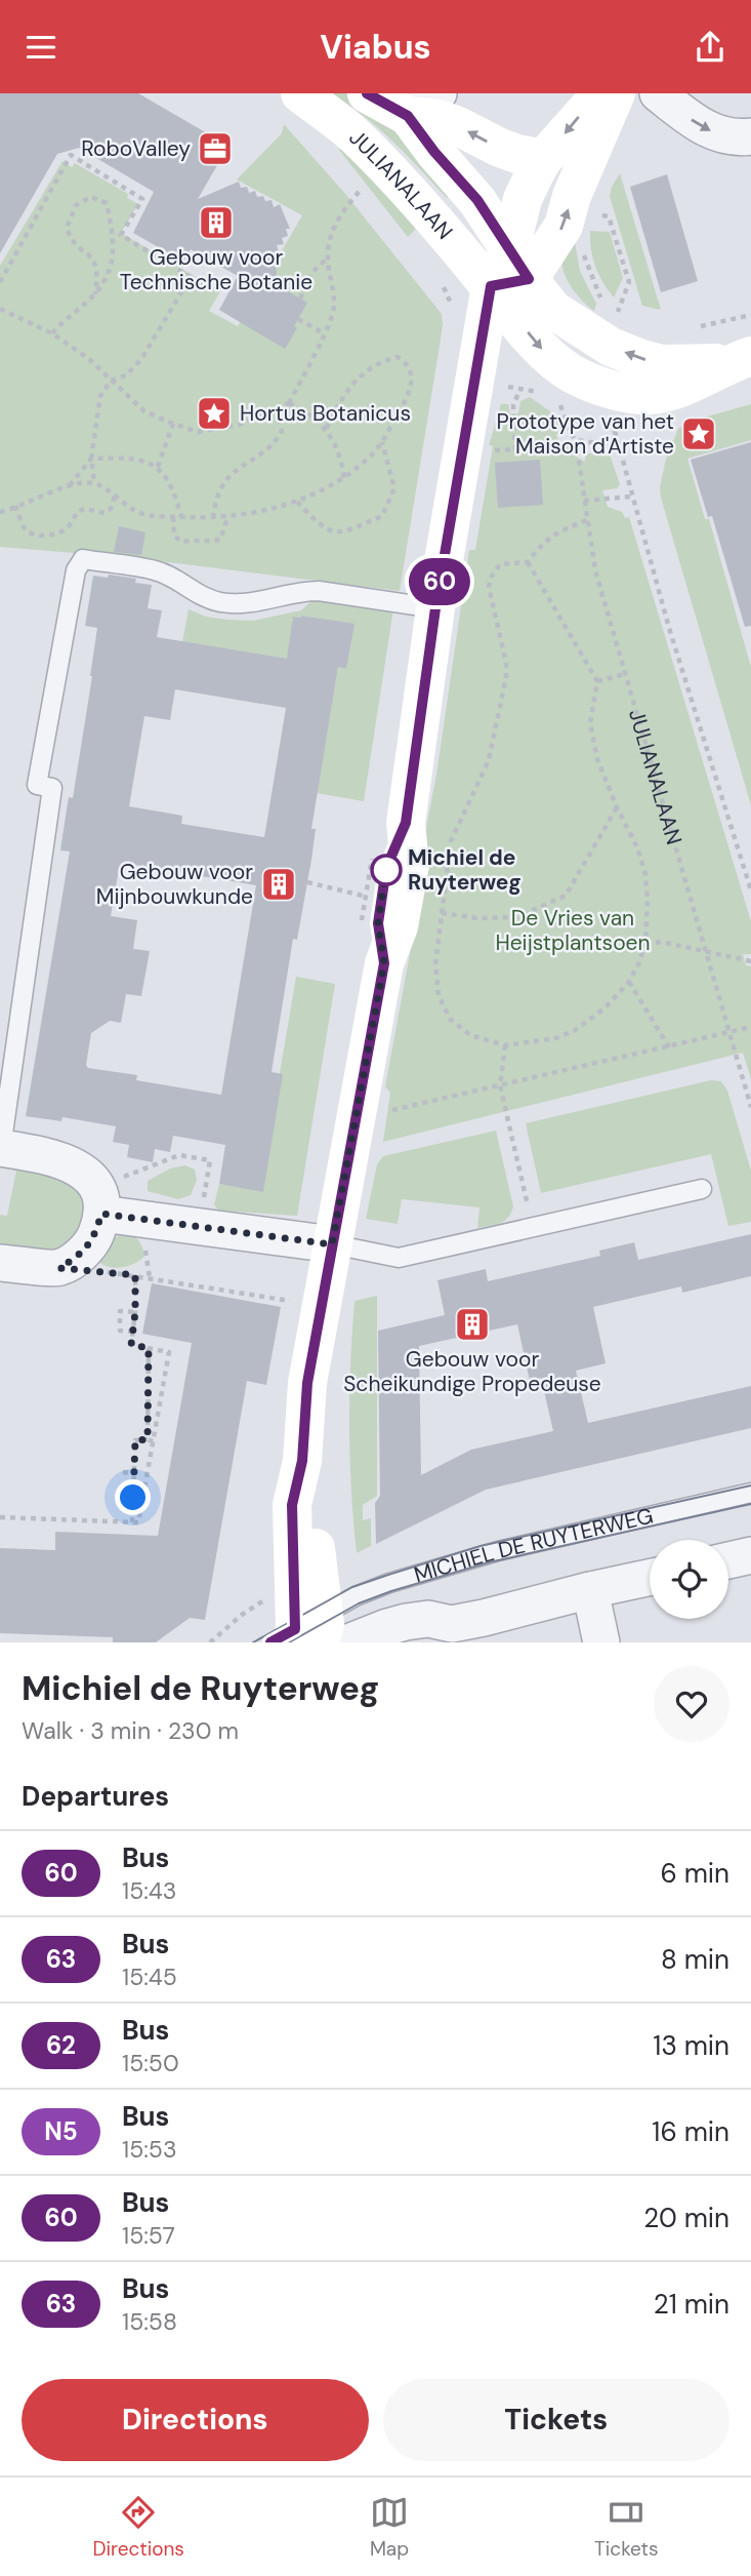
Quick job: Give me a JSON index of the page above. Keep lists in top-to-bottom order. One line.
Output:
{"streets":{"main road":["JULIANALAAN"],"lane":["MICHIEL DE RUYTERWEG"]},"parks":["De Vries van Heijstplantsoen"],"places":{"office":["RoboValley"],"building":["Gebouw voor Technische Botanie","Gebouw voor Mijnbouwkunde","Gebouw voor Scheikundige Propedeuse"],"place":["Hortus Botanicus","Prototype van het Maison d'Artiste"],"other":["Michiel de Ruyterweg"]},"lines":["bus line 60"],"page":{"header":"Viabus","on_map":"60","heading":[["Michiel de Ruyterweg","Walk · 3 min · 230 m"],"Departures"],"list":[{"mark":"60","name":"Bus","note":"15:43","value":"6 min"},{"mark":"63","name":"Bus","note":"15:45","value":"8 min"},{"mark":"62","name":"Bus","note":"15:50","value":"13 min"},{"mark":"N5","name":"Bus","note":"15:53","value":"16 min"},{"mark":"60","name":"Bus","note":"15:57","value":"20 min"},{"mark":"63","name":"Bus","note":"15:58","value":"21 min"}],"buttons":["Directions","Tickets"],"tabs":["Directions","Map","Tickets"]}}
